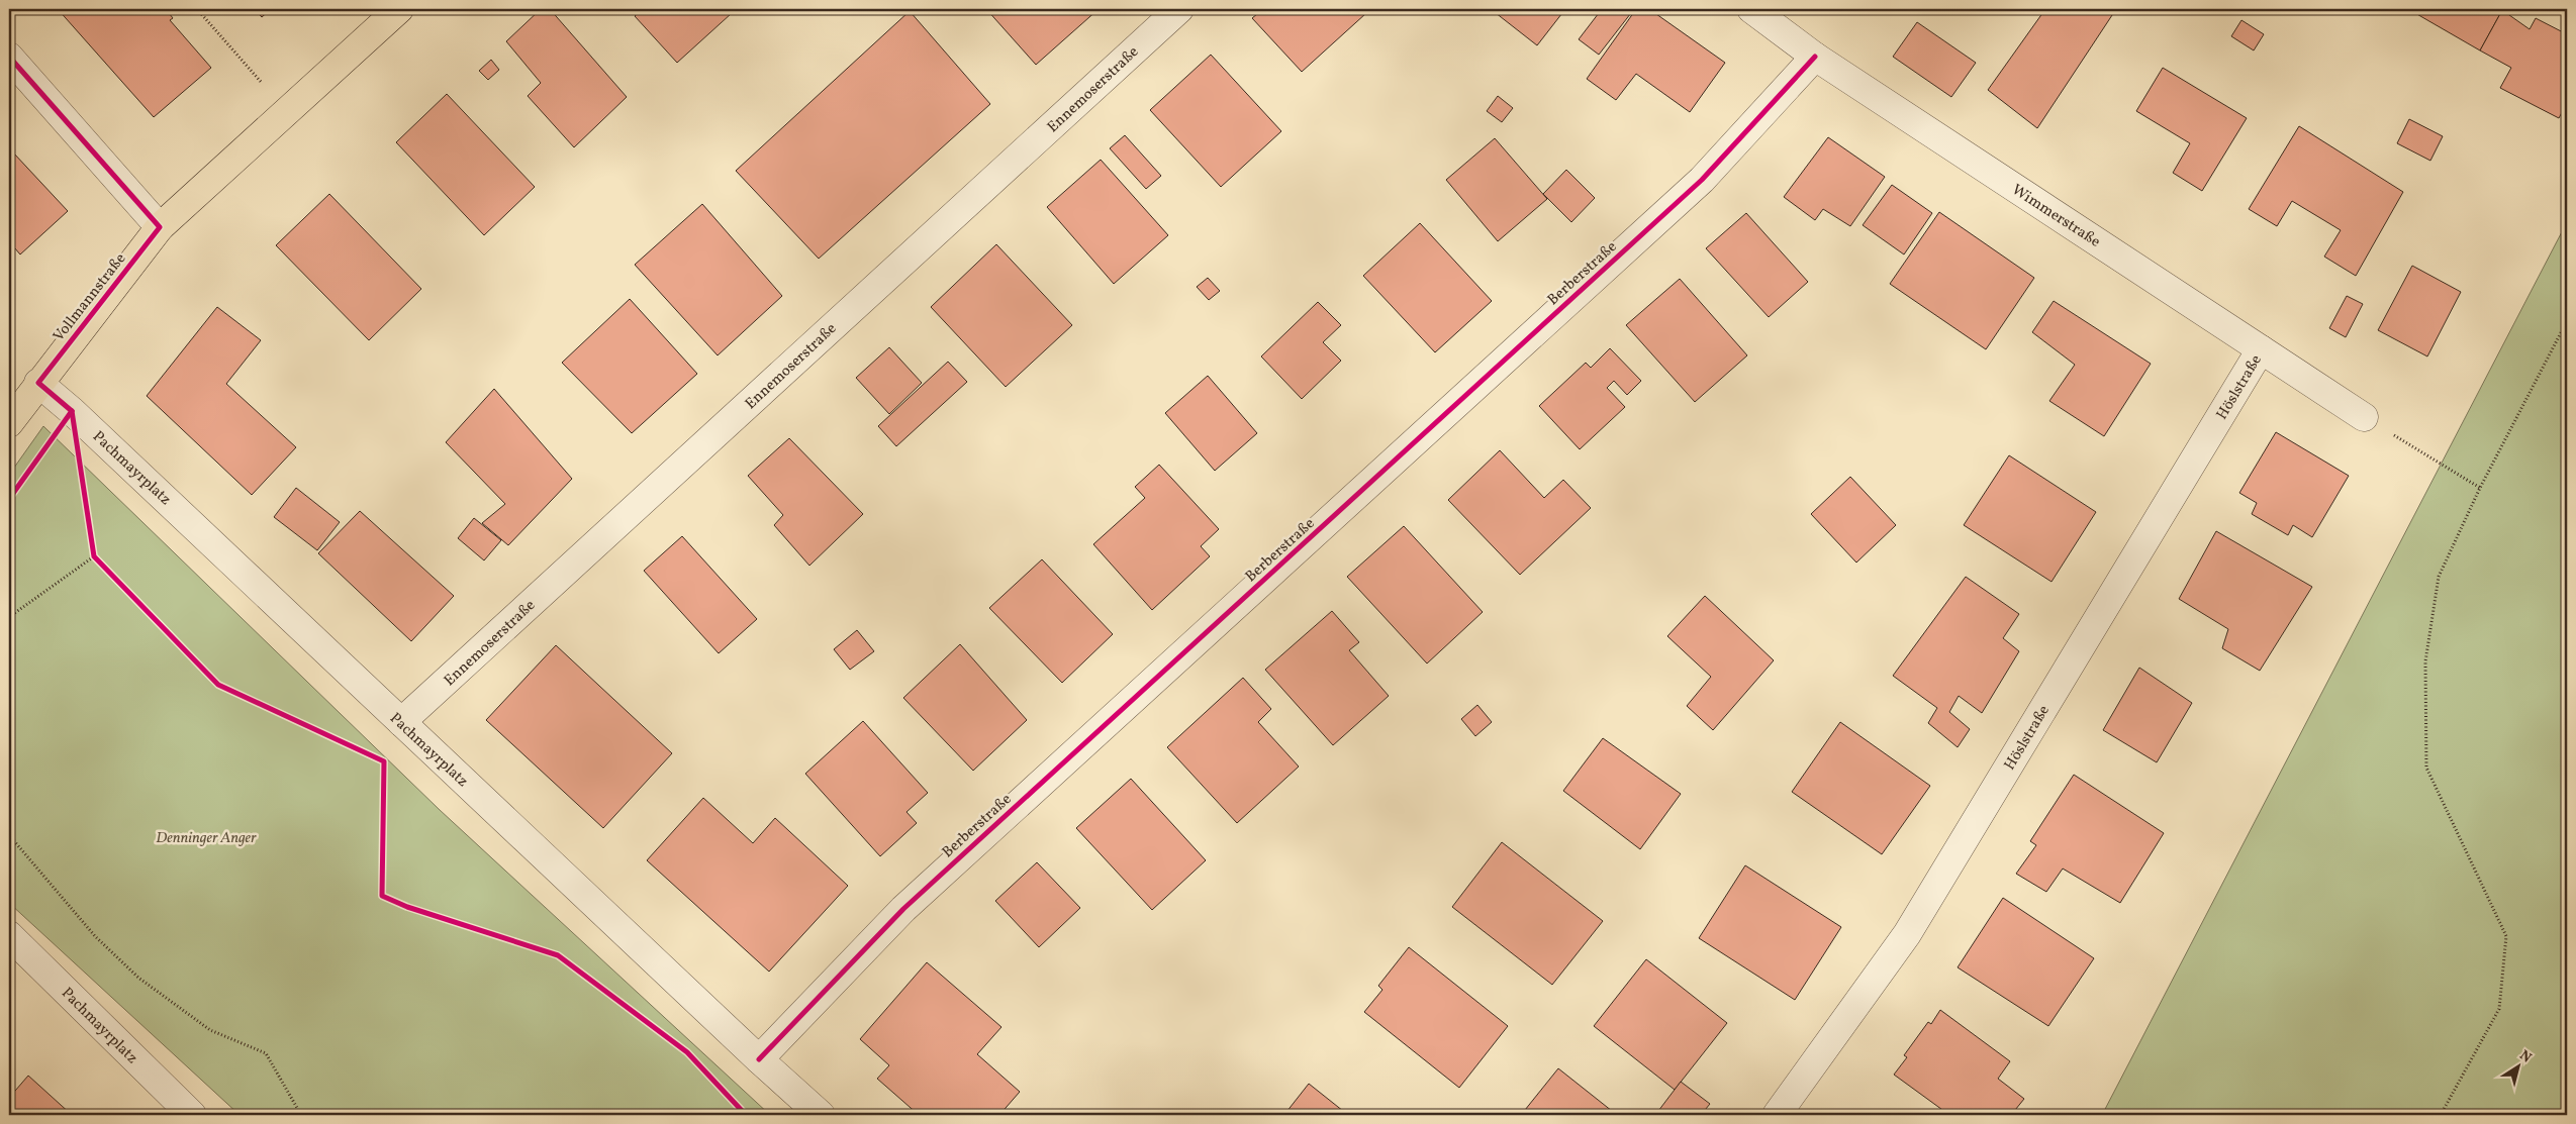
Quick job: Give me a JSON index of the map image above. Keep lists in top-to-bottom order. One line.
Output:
{"streets":{"main road":["Vollmannstraße"],"street":["Ennemoserstraße","Wimmerstraße","Berberstraße","Höslstraße","Pachmayrplatz"]},"crossings":[["Ennemoserstraße","Pachmayrplatz"],["Wimmerstraße","Berberstraße"],["Wimmerstraße","Höslstraße"],["Berberstraße","Pachmayrplatz"],["Vollmannstraße","Pachmayrplatz"]],"parks":["Denninger Anger"],"north":"top right"}
